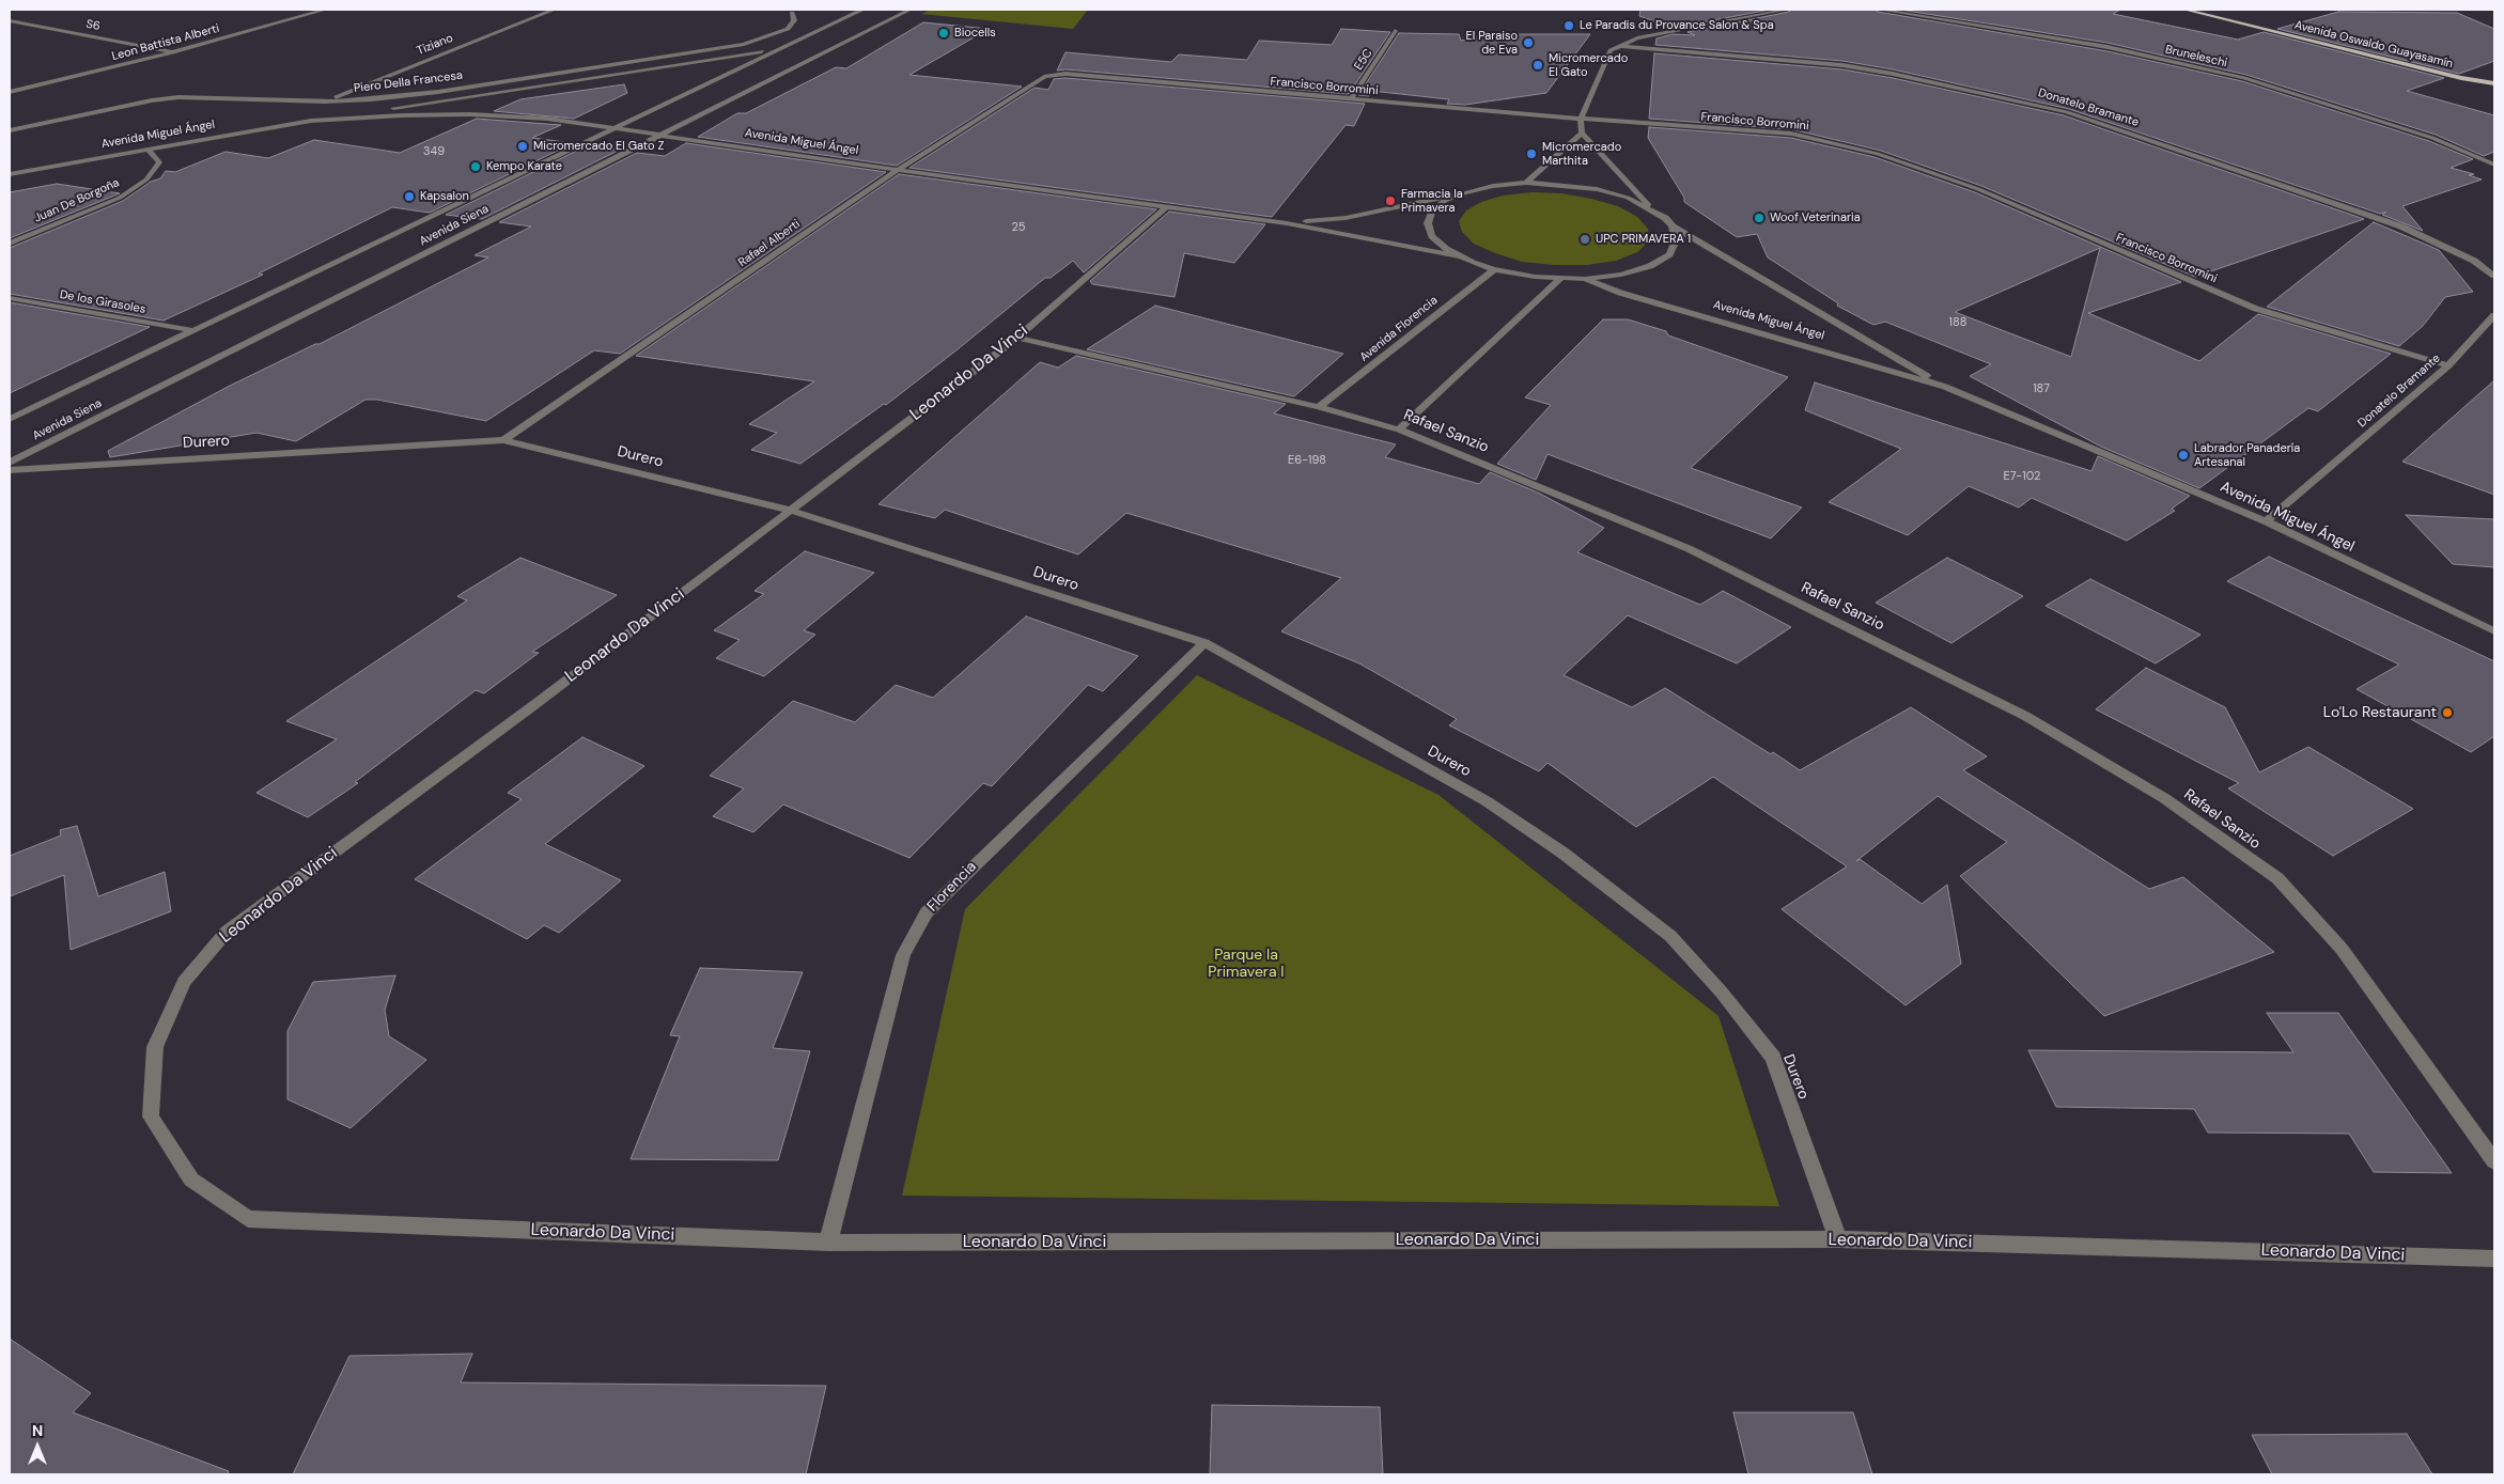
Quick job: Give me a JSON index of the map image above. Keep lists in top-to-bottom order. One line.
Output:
{"streets":{"main road":["Avenida Oswaldo Guayasamín"],"street":["S6","Leon Battista Alberti","Tiziano","Bruneleschi","E5C","Piero Della Francesa","Francisco Borromini","Donatelo Bramante","Avenida Miguel Ángel","Juan De Borgoña","Avenida Siena","Rafael Alberti","De los Girasoles","Avenida Florencia","Leonardo Da Vinci","Rafael Sanzio","Durero","Florencia"]},"crossings":[["S6","Leon Battista Alberti"],["Tiziano","Piero Della Francesa"],["E5C","Francisco Borromini"],["Francisco Borromini","Donatelo Bramante"],["Francisco Borromini","Rafael Alberti"],["Donatelo Bramante","Avenida Miguel Ángel"],["Avenida Miguel Ángel","Juan De Borgoña"],["Avenida Miguel Ángel","Avenida Siena"],["Avenida Miguel Ángel","Rafael Alberti"],["Avenida Miguel Ángel","Leonardo Da Vinci"],["Avenida Siena","De los Girasoles"],["Rafael Alberti","Durero"],["Avenida Florencia","Rafael Sanzio"],["Leonardo Da Vinci","Rafael Sanzio"],["Leonardo Da Vinci","Durero"],["Leonardo Da Vinci","Florencia"],["Durero","Florencia"]],"parks":["Parque la Primavera I"],"places":["Le Paradis du Provance Salon & Spa","Biocells","El Paraiso de Eva","Micromercado El Gato","Micromercado El Gato Z","Micromercado Marthita","Kempo Karate","Kapsalon","Farmacia la Primavera","Woof Veterinaria","UPC PRIMAVERA 1","Labrador Panadería Artesanal","Lo'Lo Restaurant"],"house_numbers":["349","25","188","187","E6-198","E7-102"],"north":"top"}
